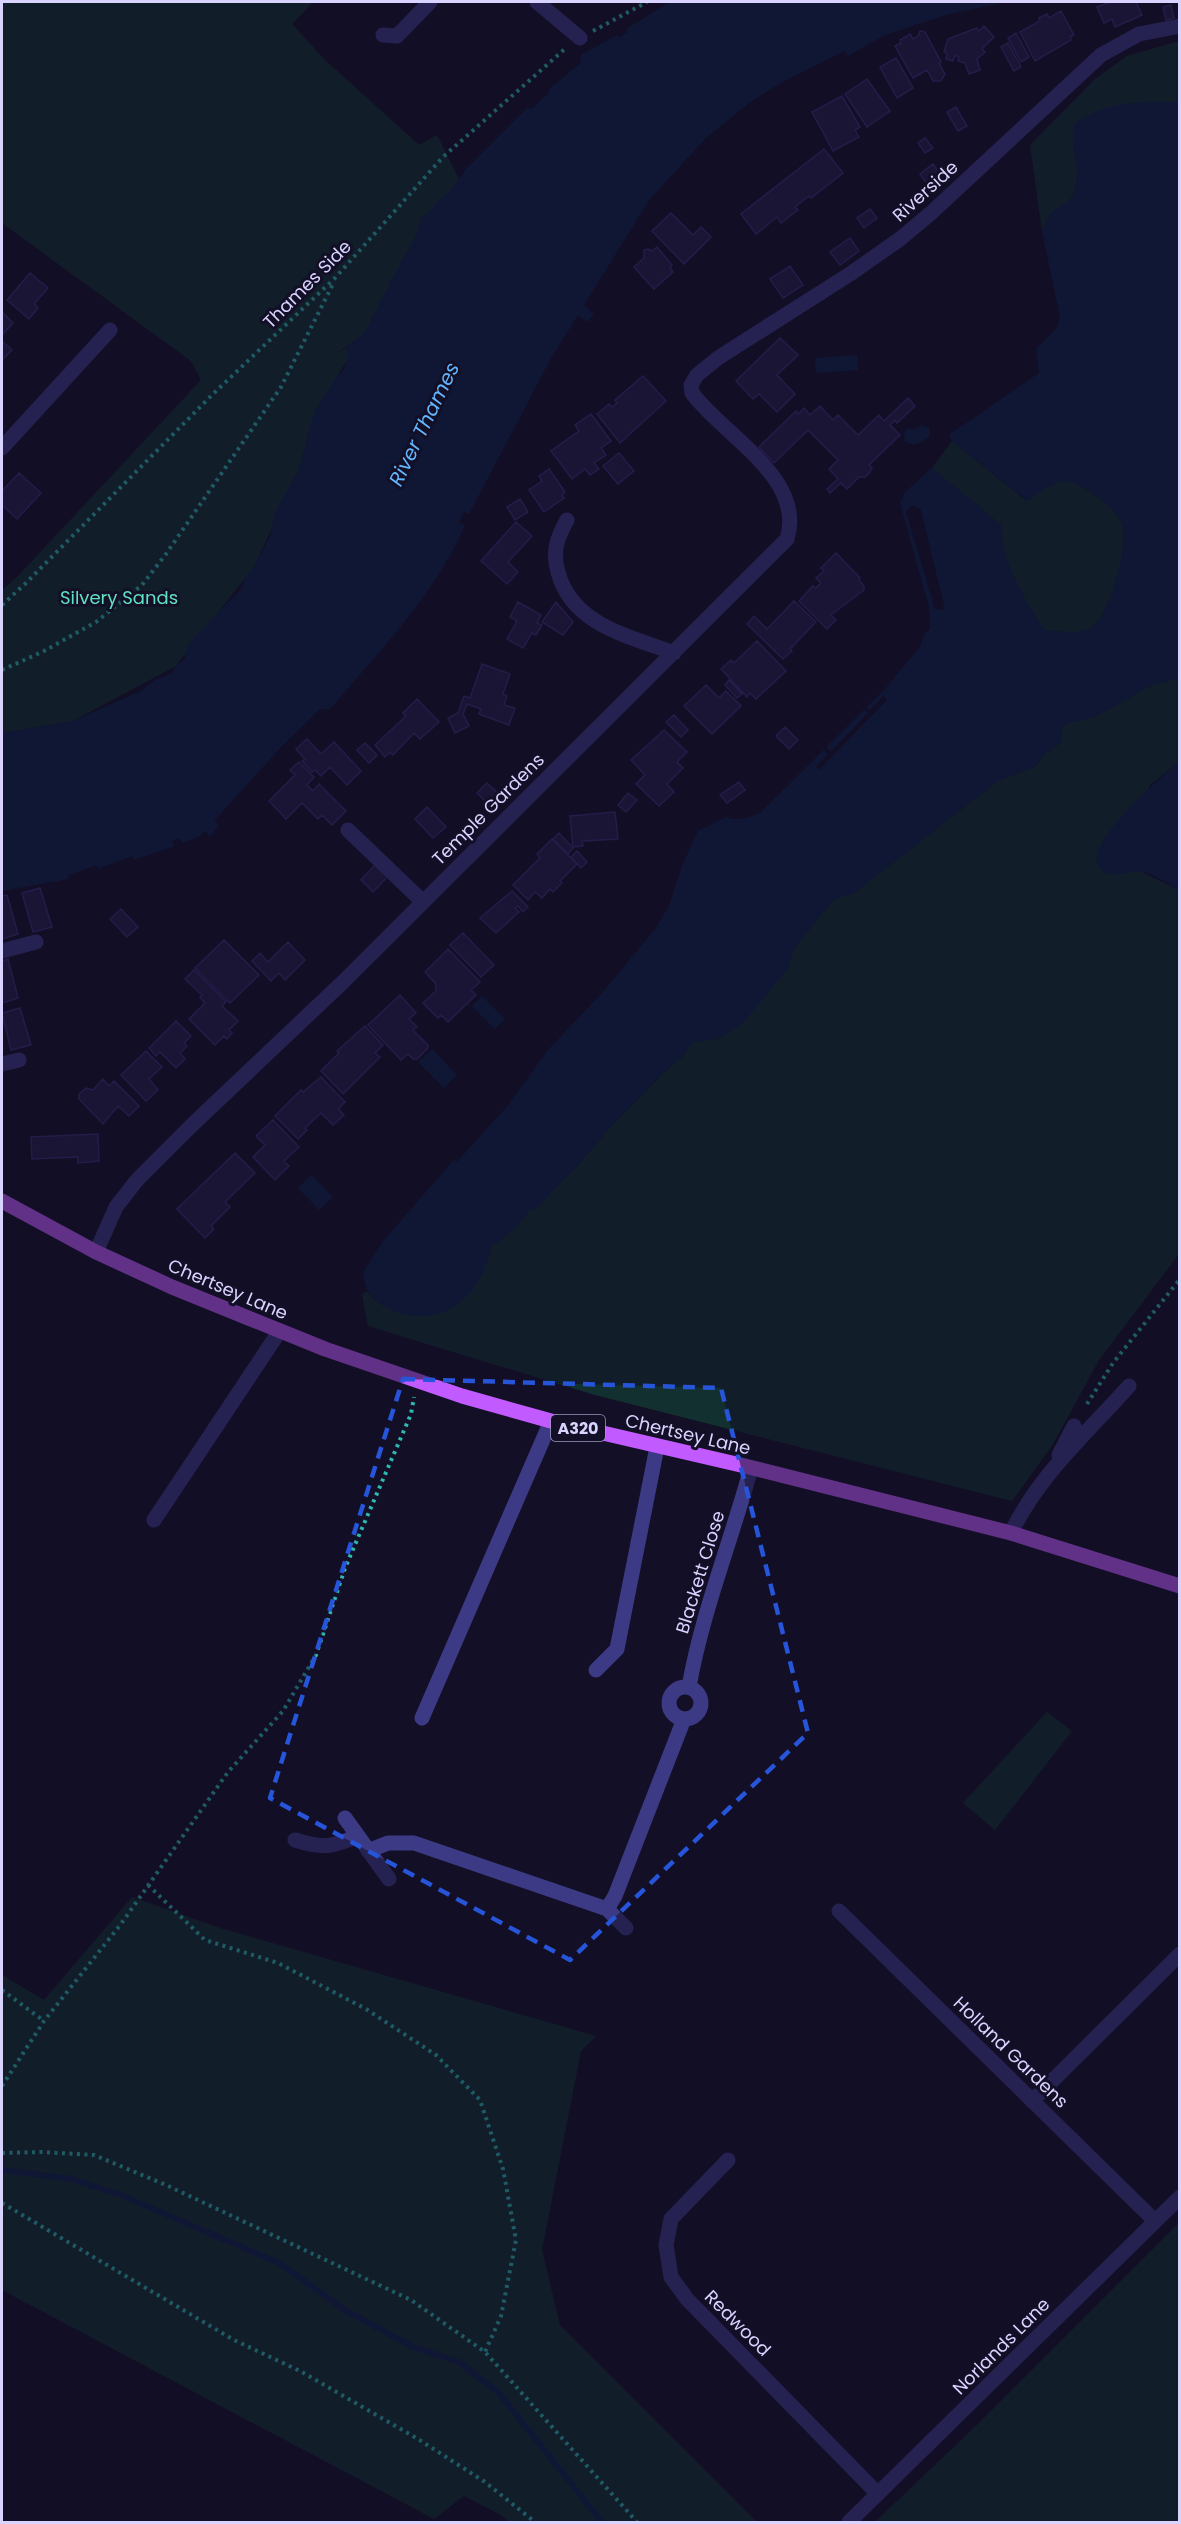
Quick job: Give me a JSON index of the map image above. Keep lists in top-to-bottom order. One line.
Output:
{"streets":{"main road":["Chertsey Lane","A320"],"street":["Riverside","Temple Gardens","Blackett Close","Holland Gardens","Redwood","Norlands Lane"],"path":["Thames Side"]},"crossings":[["Riverside","Temple Gardens"],["Temple Gardens","Chertsey Lane"],["Chertsey Lane","Blackett Close"],["Holland Gardens","Norlands Lane"],["Redwood","Norlands Lane"]],"water":["River Thames"],"parks":["Silvery Sands"]}
